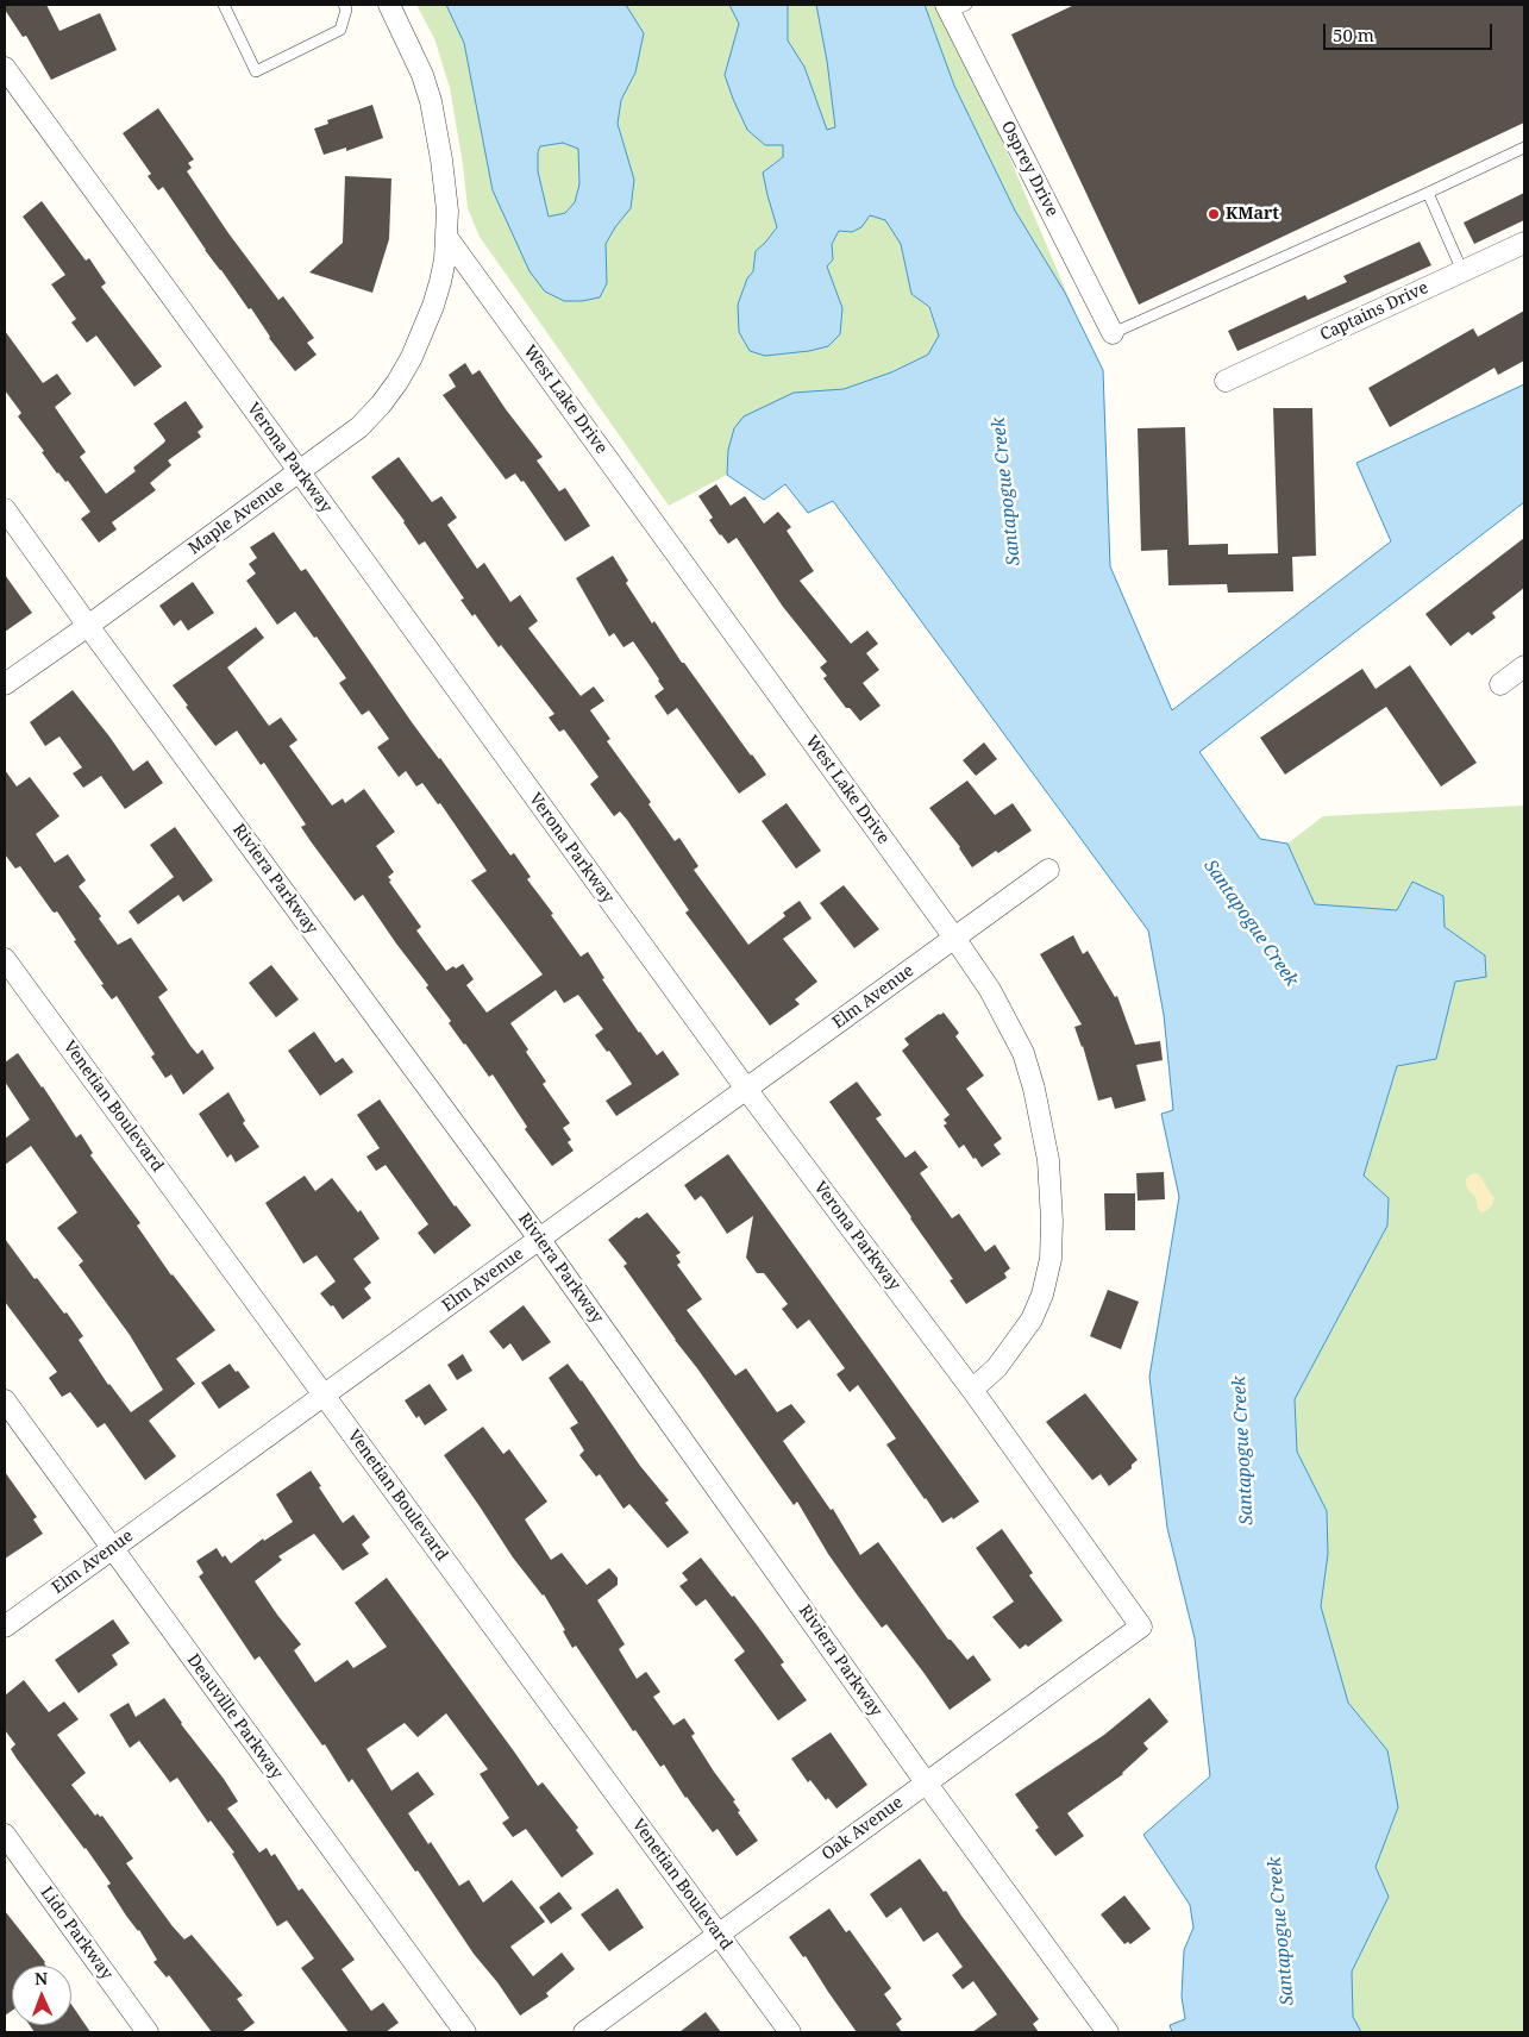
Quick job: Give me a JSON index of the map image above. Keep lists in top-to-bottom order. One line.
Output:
{"streets":{"street":["Osprey Drive","Captains Drive","West Lake Drive","Verona Parkway","Maple Avenue","Riviera Parkway","Elm Avenue","Venetian Boulevard","Deauville Parkway","Oak Avenue","Lido Parkway"]},"crossings":[["West Lake Drive","Verona Parkway"],["West Lake Drive","Maple Avenue"],["West Lake Drive","Elm Avenue"],["Verona Parkway","Maple Avenue"],["Verona Parkway","Elm Avenue"],["Verona Parkway","Oak Avenue"],["Maple Avenue","Riviera Parkway"],["Riviera Parkway","Elm Avenue"],["Riviera Parkway","Oak Avenue"],["Elm Avenue","Venetian Boulevard"],["Elm Avenue","Deauville Parkway"],["Venetian Boulevard","Oak Avenue"]],"water":["Santapogue Creek"],"places":["KMart"],"scale_bar":"50 m","north":"top"}
